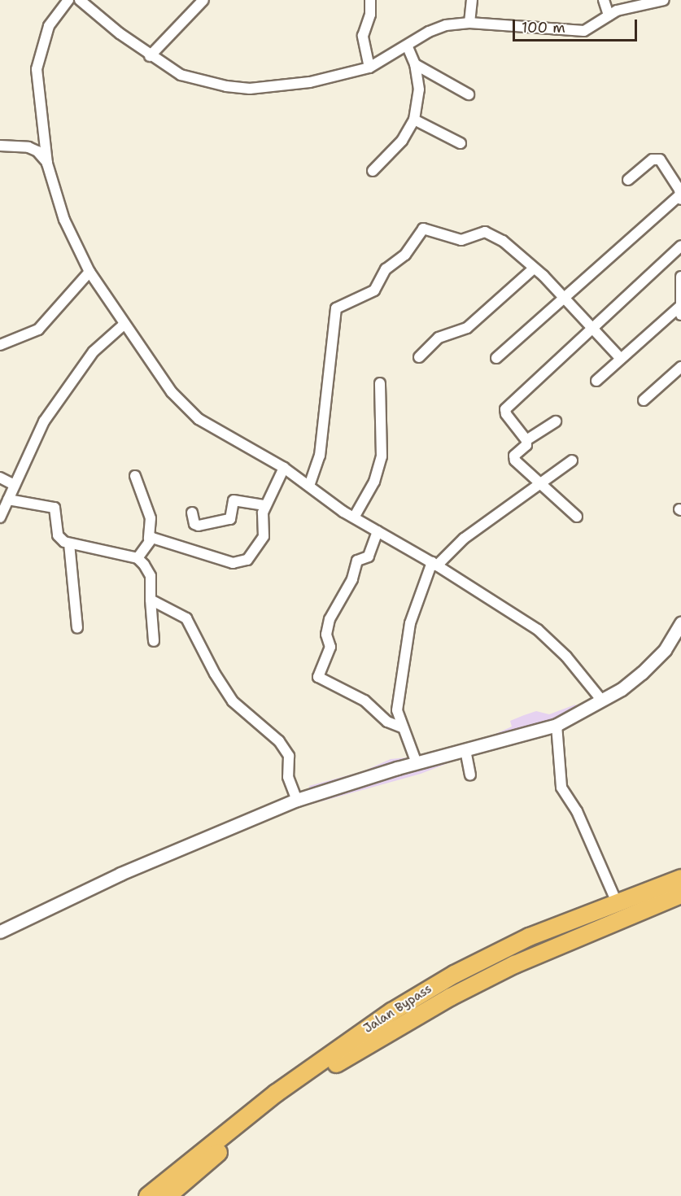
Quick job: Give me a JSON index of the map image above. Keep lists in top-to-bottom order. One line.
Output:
{"streets":{"highway":["Jalan Bypass"]},"scale_bar":"100 m"}
